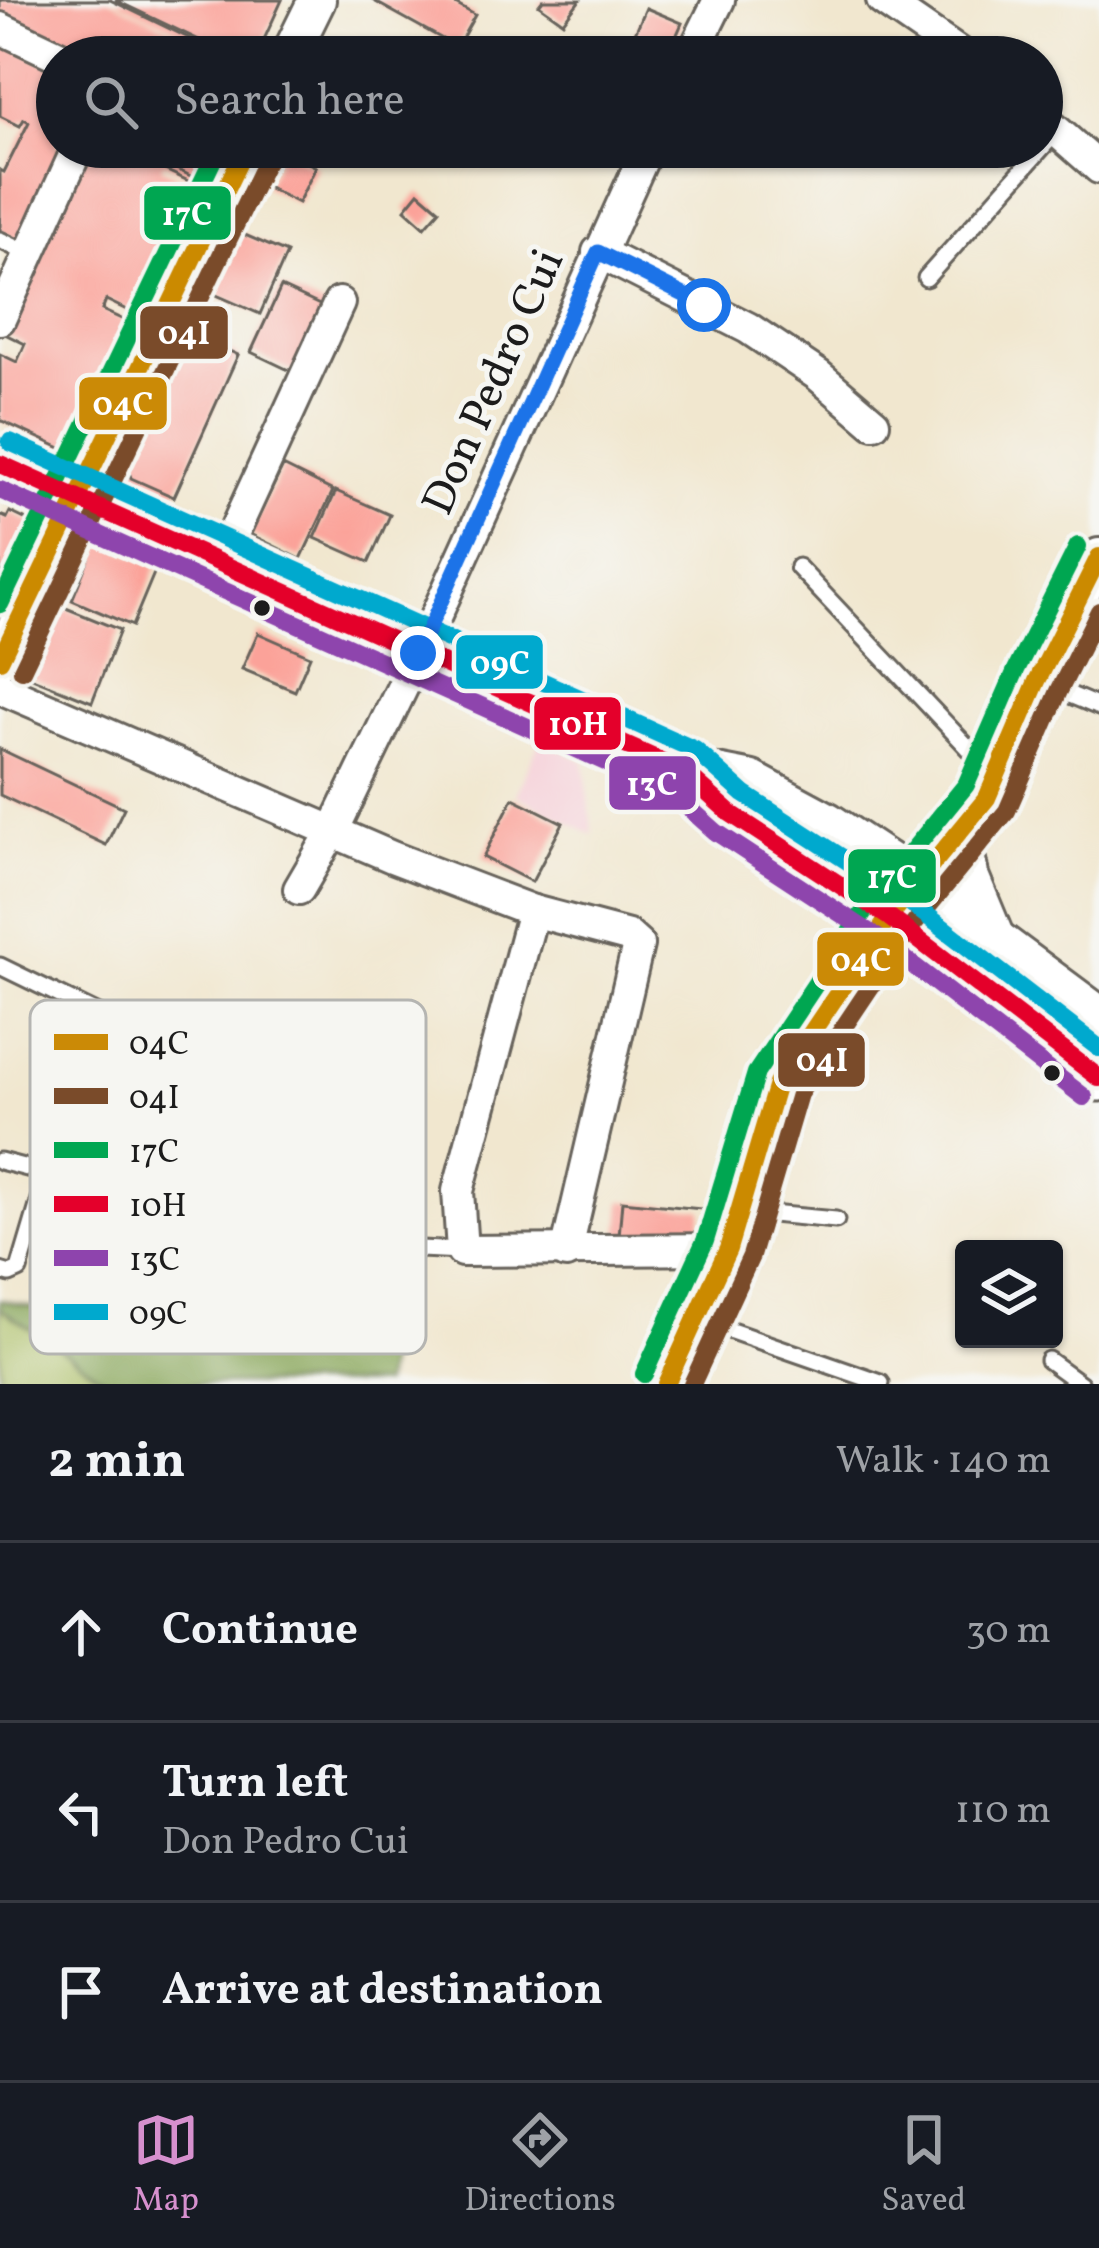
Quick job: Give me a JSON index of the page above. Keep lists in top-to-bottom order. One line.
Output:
{"streets":{"street":["Don Pedro Cui"]},"lines":["transit line 04C","transit line 04I","transit line 17C","transit line 09C","transit line 10H","transit line 13C"],"legend":["04C","04I","17C","10H","13C","09C"],"page":{"search":"Search here","heading":["2 min","Walk · 140 m"],"list":[["Continue","30 m"],["Turn left","Don Pedro Cui","110 m"],"Arrive at destination"],"nav":["Map","Directions","Saved"]}}
